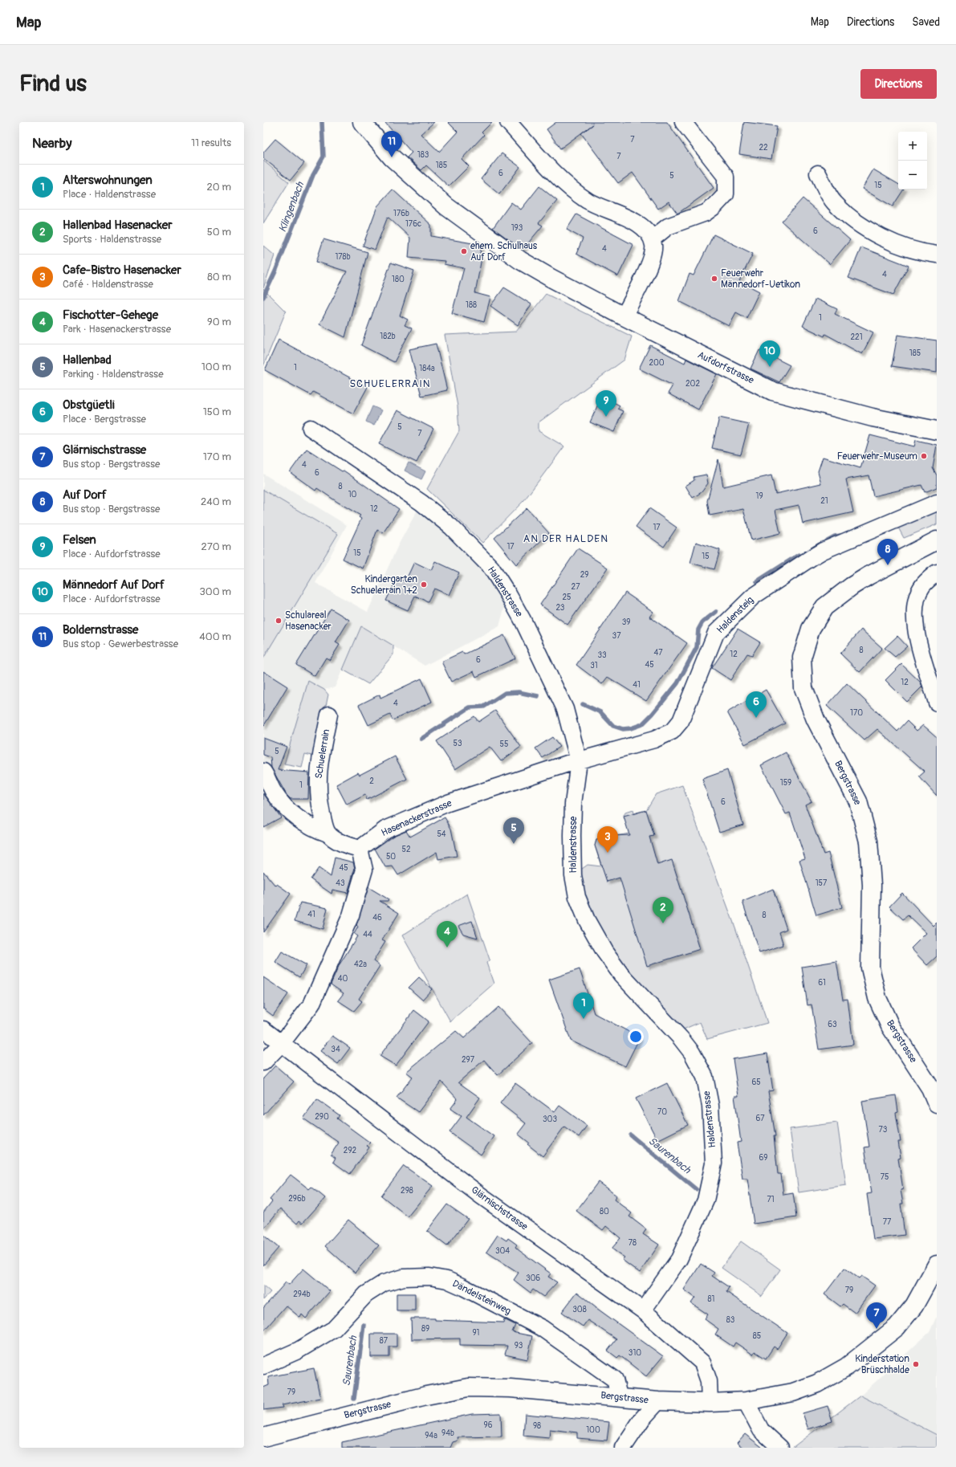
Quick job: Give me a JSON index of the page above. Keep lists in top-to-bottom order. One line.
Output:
{"streets":{"street":["Aufdorfstrasse","Haldenstrasse","Haldensteig","Schuelerrain","Bergstrasse","Hasenackerstrasse","Glärnischstrasse","Dändelsteinweg"]},"crossings":[["Haldenstrasse","Haldensteig"],["Haldenstrasse","Hasenackerstrasse"],["Haldenstrasse","Glärnischstrasse"],["Haldensteig","Hasenackerstrasse"],["Bergstrasse","Glärnischstrasse"],["Bergstrasse","Dändelsteinweg"]],"districts":["SCHUELERRAIN","AN DER HALDEN"],"water":["Klingenbach","Saurenbach"],"places":["ehem. Schulhaus Auf Dorf","Feuerwehr Männedorf-Uetikon","Feuerwehr-Museum","Kindergarten Schuelerrain 1+2","Schulareal Hasenacker","Kinderstation Brüschhalde"],"house_numbers":["7","22","183","7","185","6","5","15","176b","176c","193","6","4","178b","4","180","188","1","182b","221","185","200","1","184a","202","5","7","4","6","8","10","19","21","12","17","17","15","15","29","27","25","23","39","37","8","47","12","33","6","45","31","12","41","4","170","53","55","5","2","159","1","6","54","52","50","45","43","157","41","8","46","44","42a","40","61","63","34","297","65","70","290","67","303","73","292","69","75","298","296b","71","80","77","78","304","306","79","294b","81","308","83","89","91","85","87","93","310","79","96","98","100","94b","94a"],"page":{"header":"Map","nav":["Map","Directions","Saved"],"buttons":"Directions","title":"Find us","heading":["Nearby","11 results"],"pins":["11","10","9","8","6","5","3","2","4","1","7"],"map_buttons":["+","−"],"list":[{"mark":"1","name":"Alterswohnungen","note":"Place · Haldenstrasse","value":"20 m"},{"mark":"2","name":"Hallenbad Hasenacker","note":"Sports · Haldenstrasse","value":"50 m"},{"mark":"3","name":"Cafe-Bistro Hasenacker","note":"Café · Haldenstrasse","value":"80 m"},{"mark":"4","name":"Fischotter-Gehege","note":"Park · Hasenackerstrasse","value":"90 m"},{"mark":"5","name":"Hallenbad","note":"Parking · Haldenstrasse","value":"100 m"},{"mark":"6","name":"Obstgüetli","note":"Place · Bergstrasse","value":"150 m"},{"mark":"7","name":"Glärnischstrasse","note":"Bus stop · Bergstrasse","value":"170 m"},{"mark":"8","name":"Auf Dorf","note":"Bus stop · Bergstrasse","value":"240 m"},{"mark":"9","name":"Felsen","note":"Place · Aufdorfstrasse","value":"270 m"},{"mark":"10","name":"Männedorf Auf Dorf","note":"Place · Aufdorfstrasse","value":"300 m"},{"mark":"11","name":"Boldernstrasse","note":"Bus stop · Gewerbestrasse","value":"400 m"}]}}
